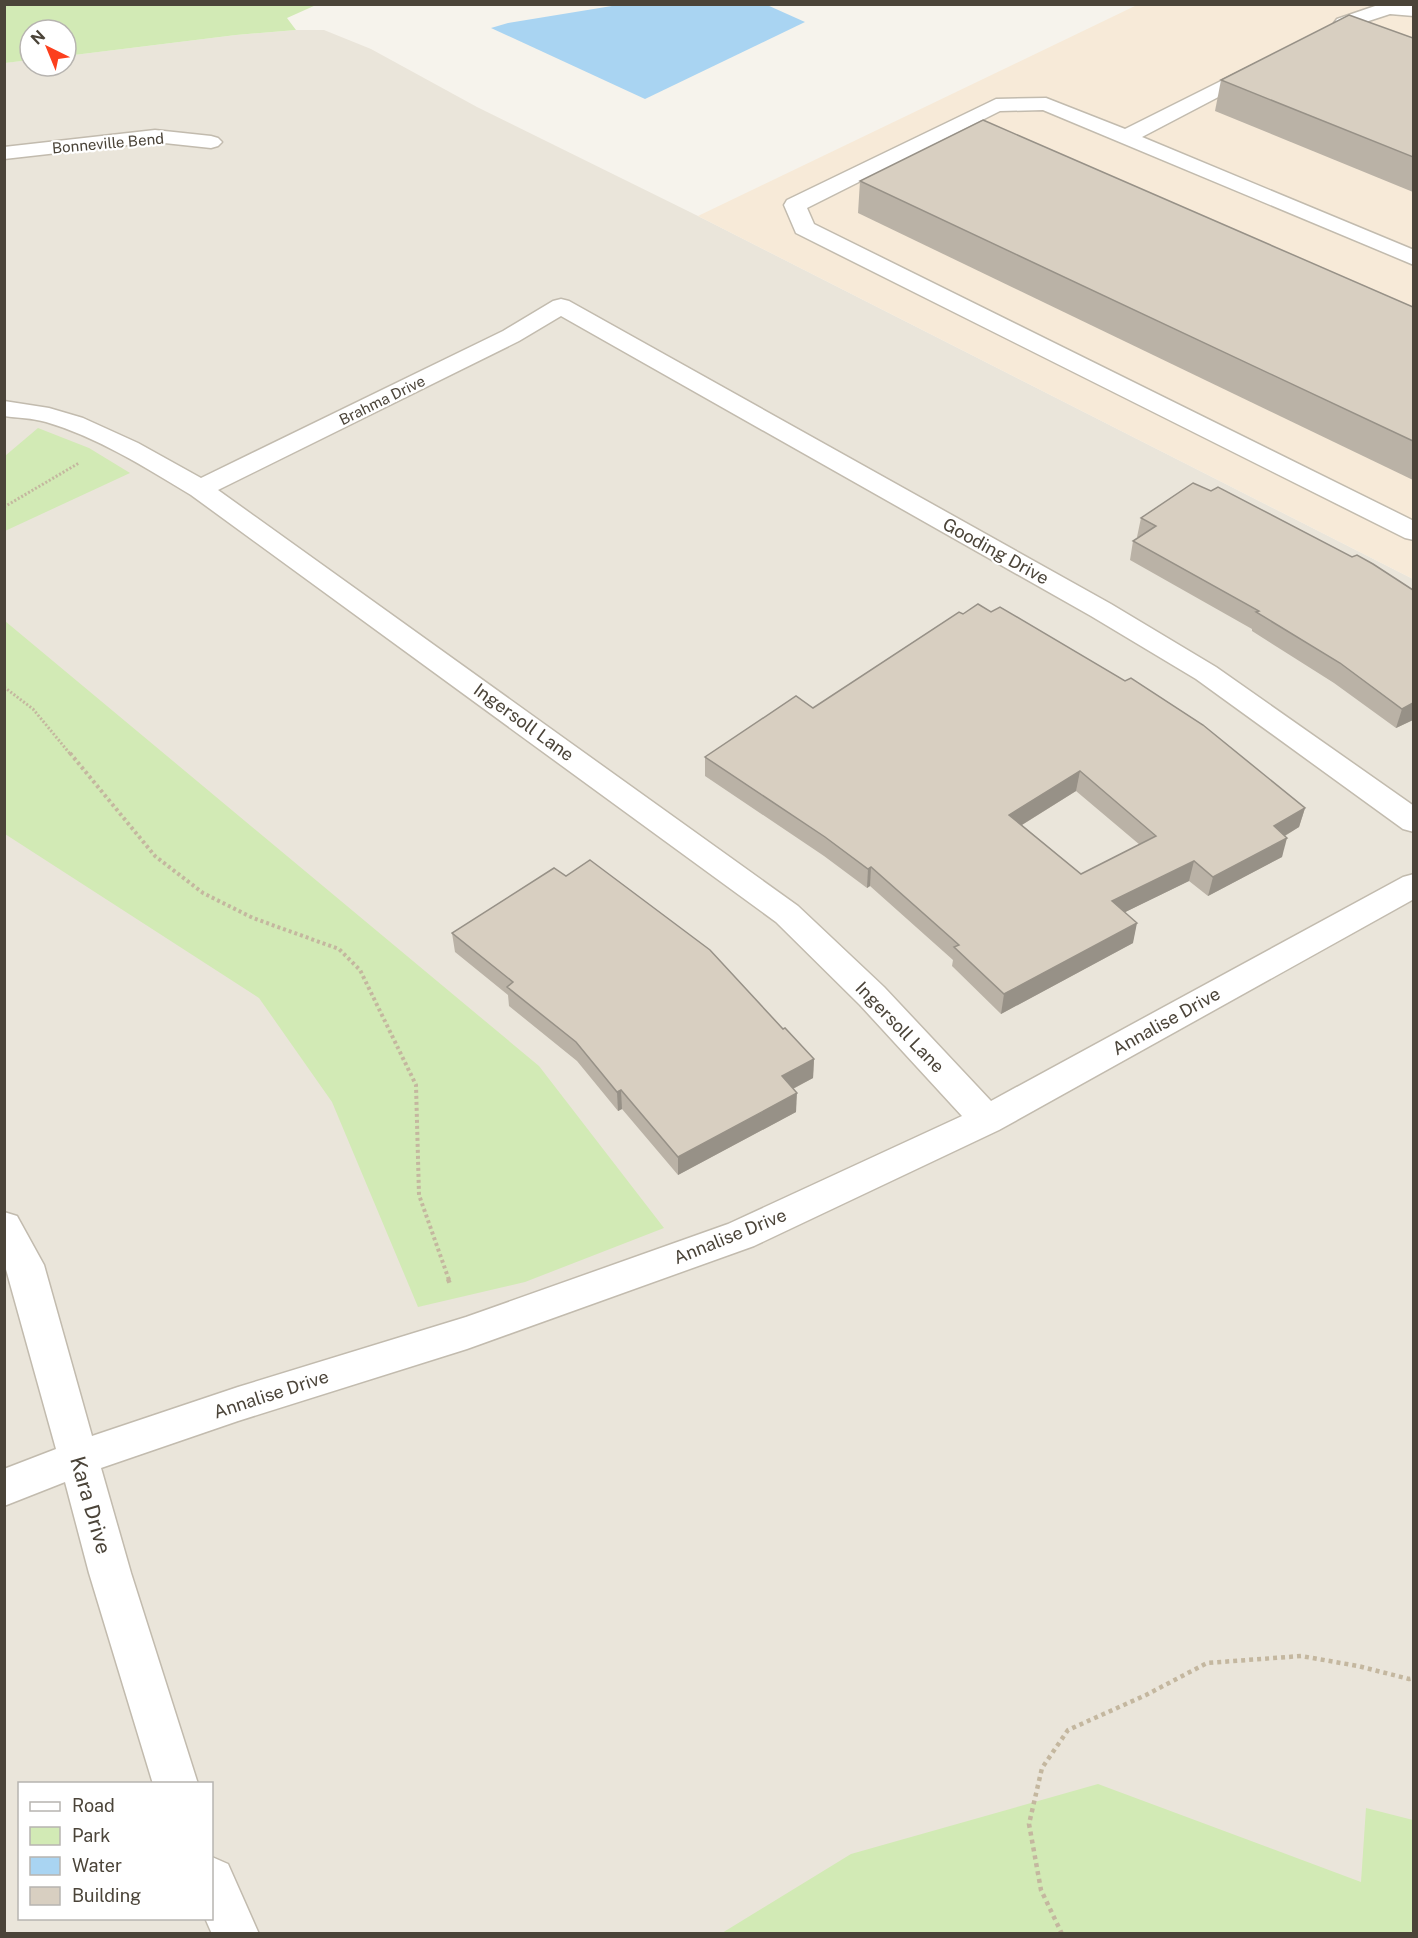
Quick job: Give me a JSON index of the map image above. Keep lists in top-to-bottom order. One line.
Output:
{"streets":{"street":["Bonneville Bend","Brahma Drive","Gooding Drive","Ingersoll Lane","Annalise Drive","Kara Drive"]},"crossings":[["Brahma Drive","Gooding Drive"],["Brahma Drive","Ingersoll Lane"],["Ingersoll Lane","Annalise Drive"],["Annalise Drive","Kara Drive"]],"legend":["Road","Park","Water","Building"],"north":"top left"}
